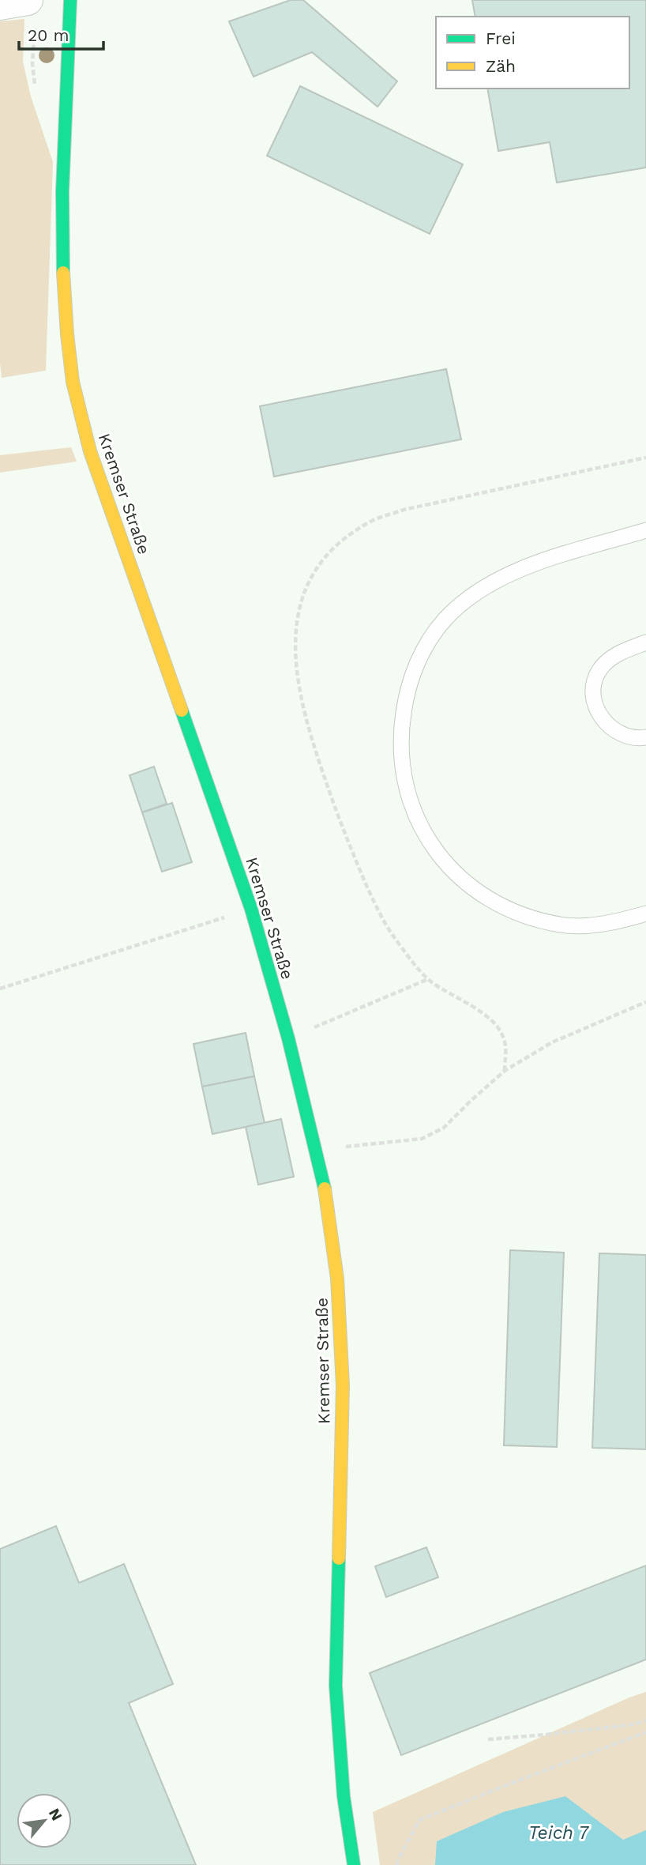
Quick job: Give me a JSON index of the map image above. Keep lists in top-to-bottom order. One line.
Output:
{"streets":{"street":["Kremser Straße"]},"water":["Teich 7"],"legend":["Frei","Zäh"],"scale_bar":"20 m","north":"top right"}
